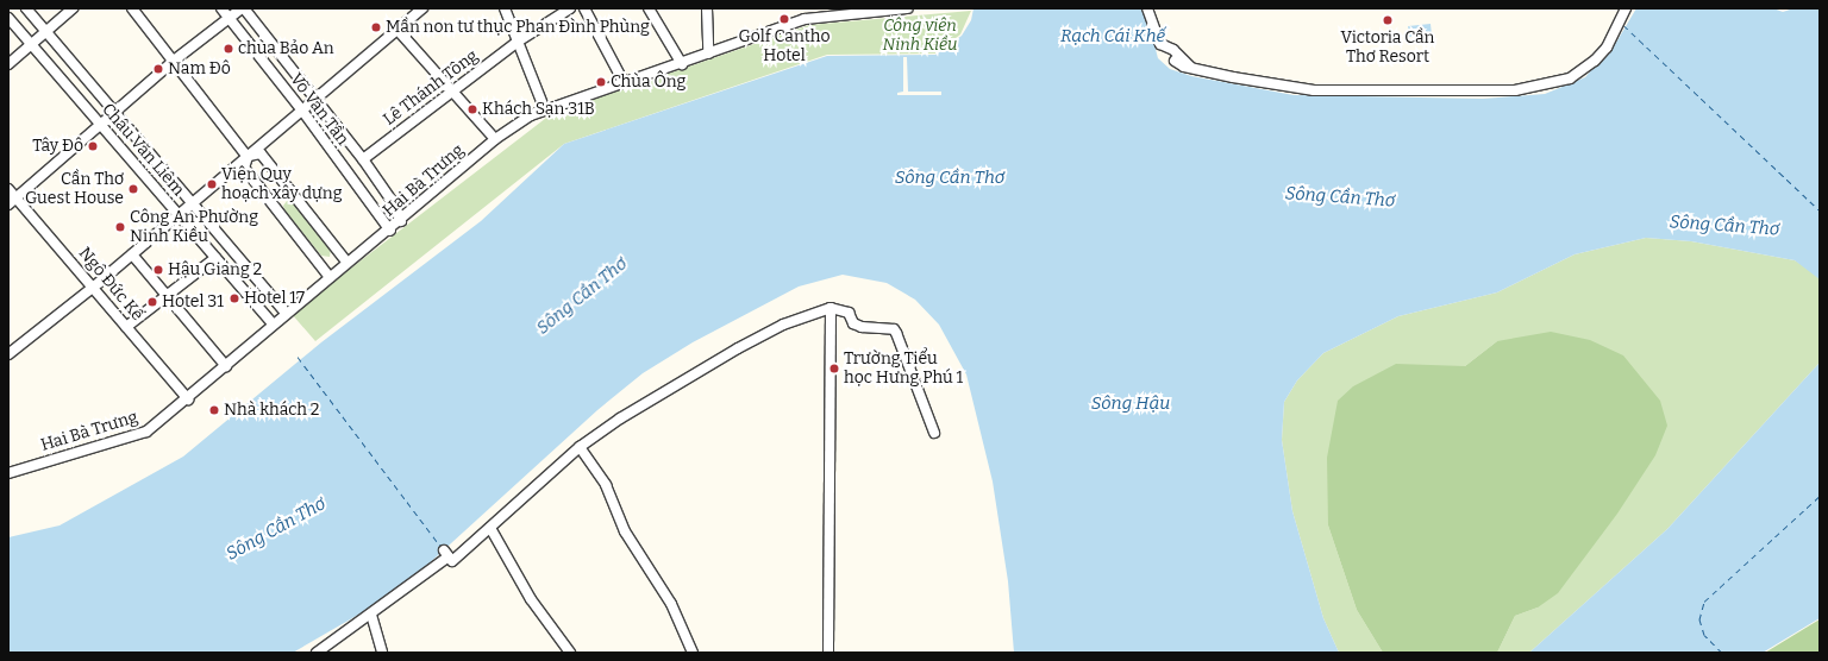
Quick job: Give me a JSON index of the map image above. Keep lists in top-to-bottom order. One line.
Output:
{"streets":{"street":["Lê Thánh Tông","Võ Văn Tần","Châu Văn Liêm","Hai Bà Trưng","Ngô Đức Kế"]},"crossings":[["Võ Văn Tần","Hai Bà Trưng"],["Châu Văn Liêm","Hai Bà Trưng"],["Hai Bà Trưng","Ngô Đức Kế"]],"water":["Rạch Cái Khế","Sông Cần Thơ","Sông Hậu"],"parks":["Công viên Ninh Kiều"],"places":["Golf Cantho Hotel","Victoria Cần Thơ Resort","Mần non tư thục Phan Đình Phùng","chùa Bảo An","Nam Đô","Chùa Ông","Khách Sạn 31B","Tây Đô","Viện Quy hoạch xây dựng","Cần Thơ Guest House","Công An Phường Ninh Kiều","Hậu Giang 2","Hotel 17","Hotel 31","Trường Tiểu học Hưng Phú 1","Nhà khách 2"]}
